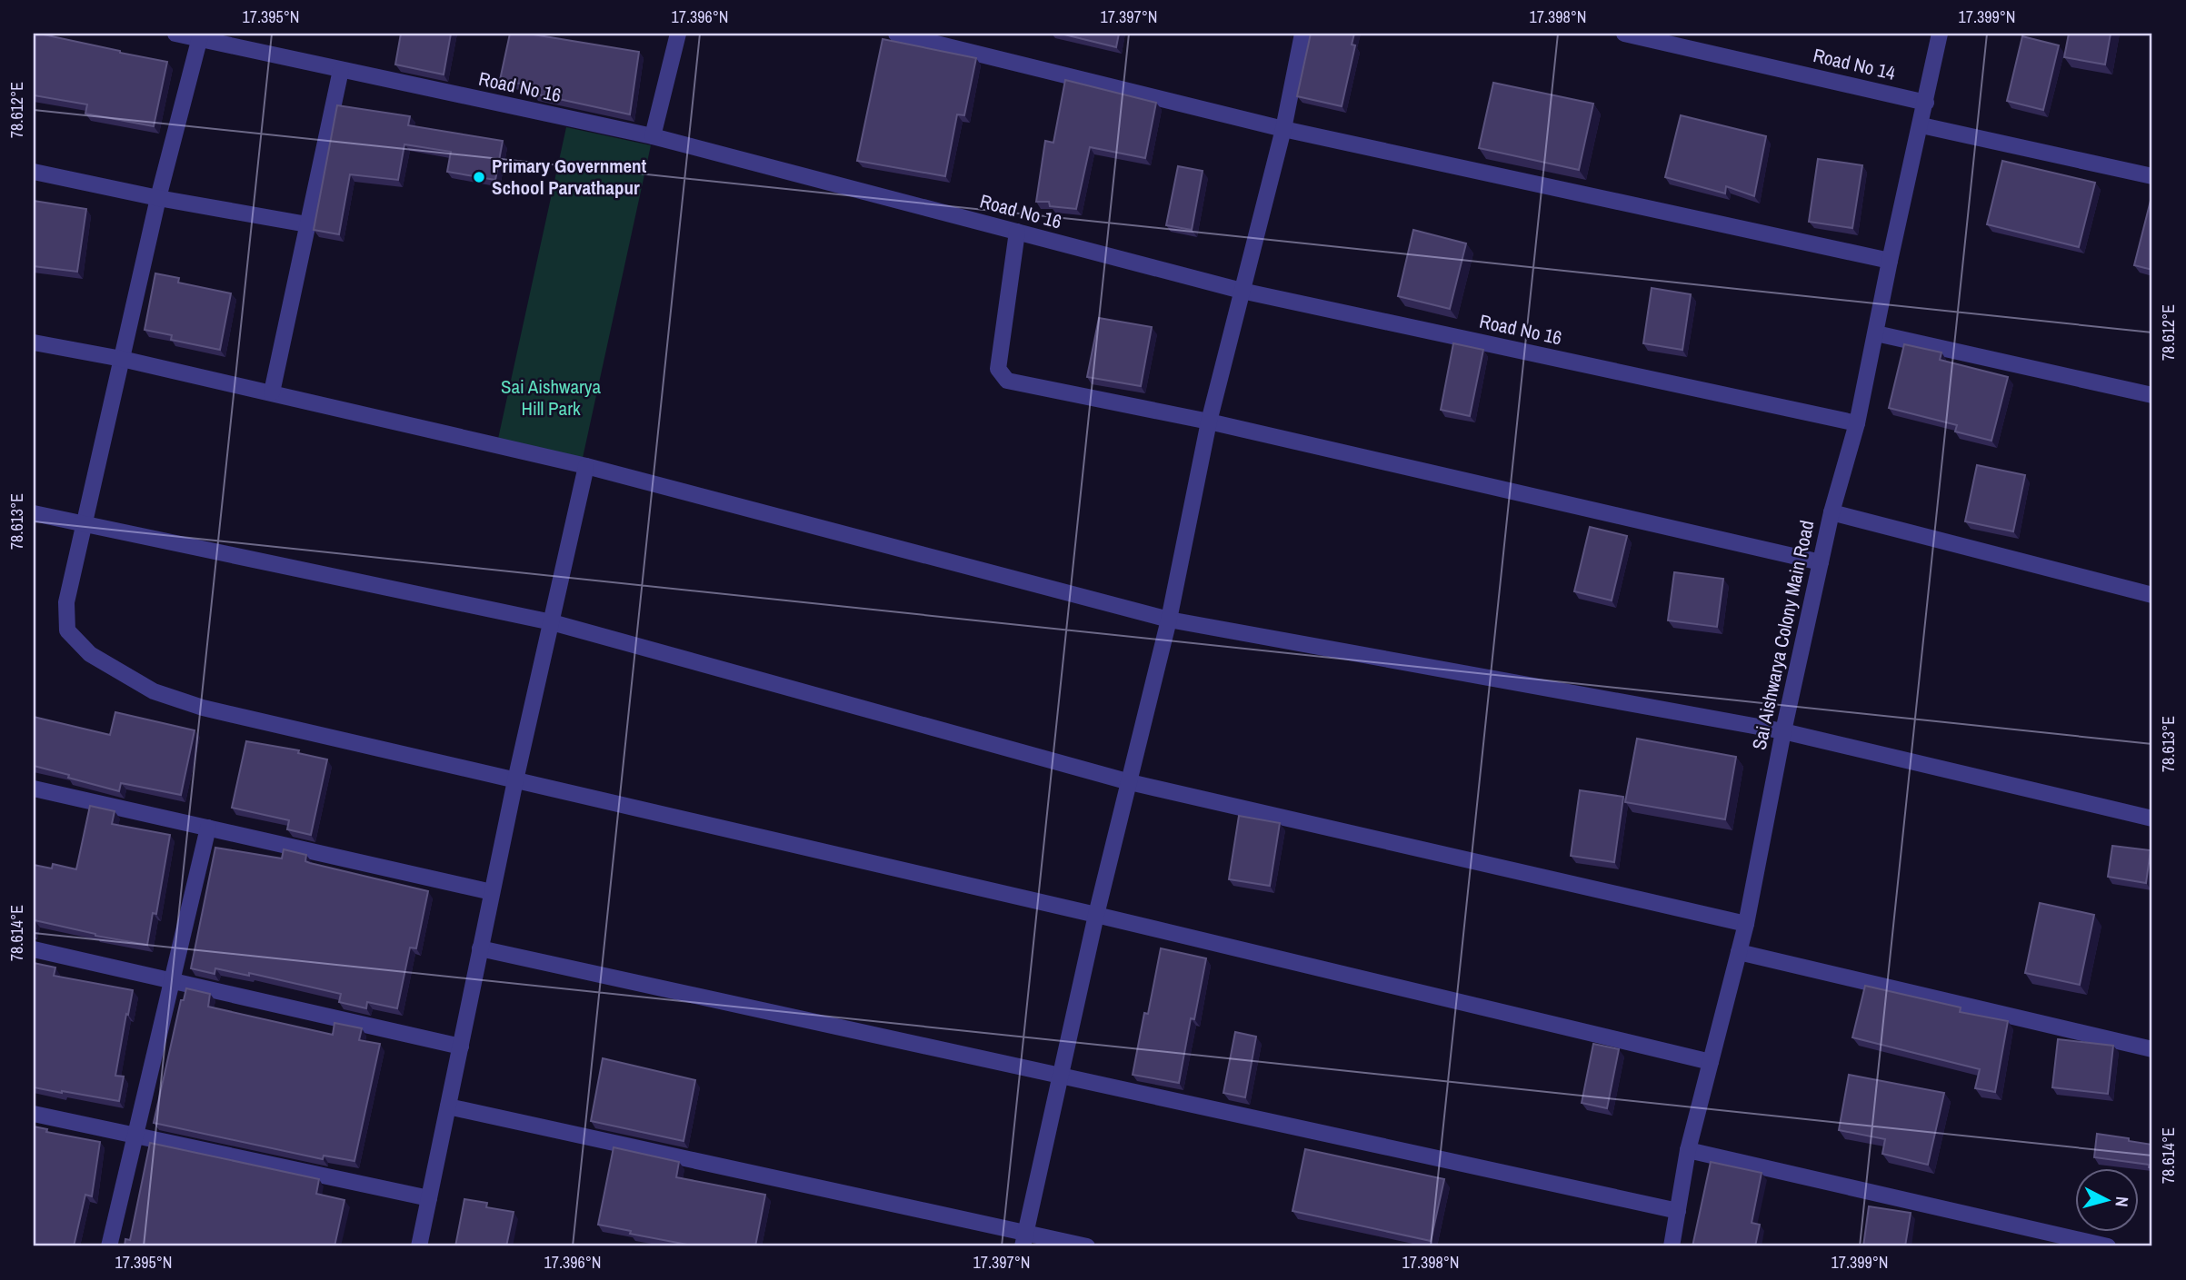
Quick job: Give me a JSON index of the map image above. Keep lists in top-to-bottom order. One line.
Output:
{"streets":{"street":["Road No 14","Road No 16","Sai Aishwarya Colony Main Road"]},"crossings":[["Road No 14","Sai Aishwarya Colony Main Road"],["Road No 16","Sai Aishwarya Colony Main Road"]],"parks":["Sai Aishwarya Hill Park"],"places":["Primary Government School Parvathapur"],"north":"right","coordinates":["17.395°N","17.396°N","17.397°N","17.398°N","17.399°N","78.612°E","78.613°E","78.614°E"]}
